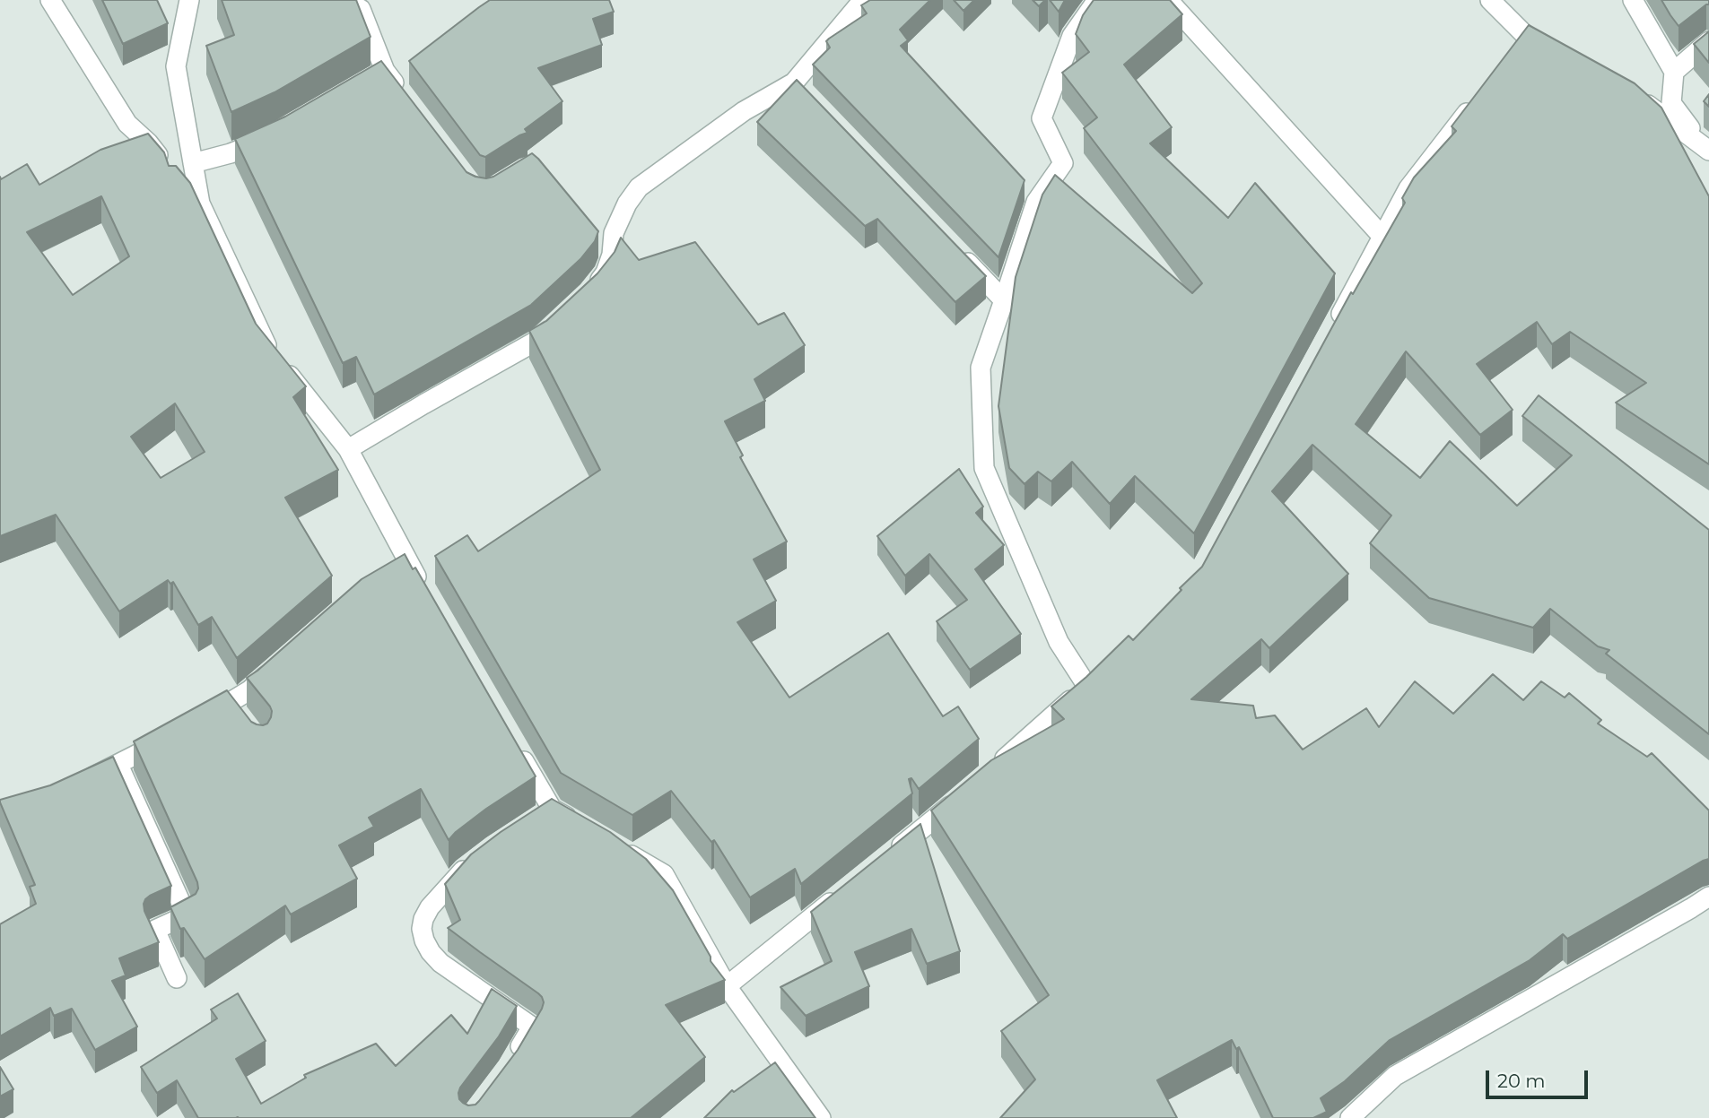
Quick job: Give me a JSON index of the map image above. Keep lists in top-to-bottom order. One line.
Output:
{"scale_bar":"20 m"}
